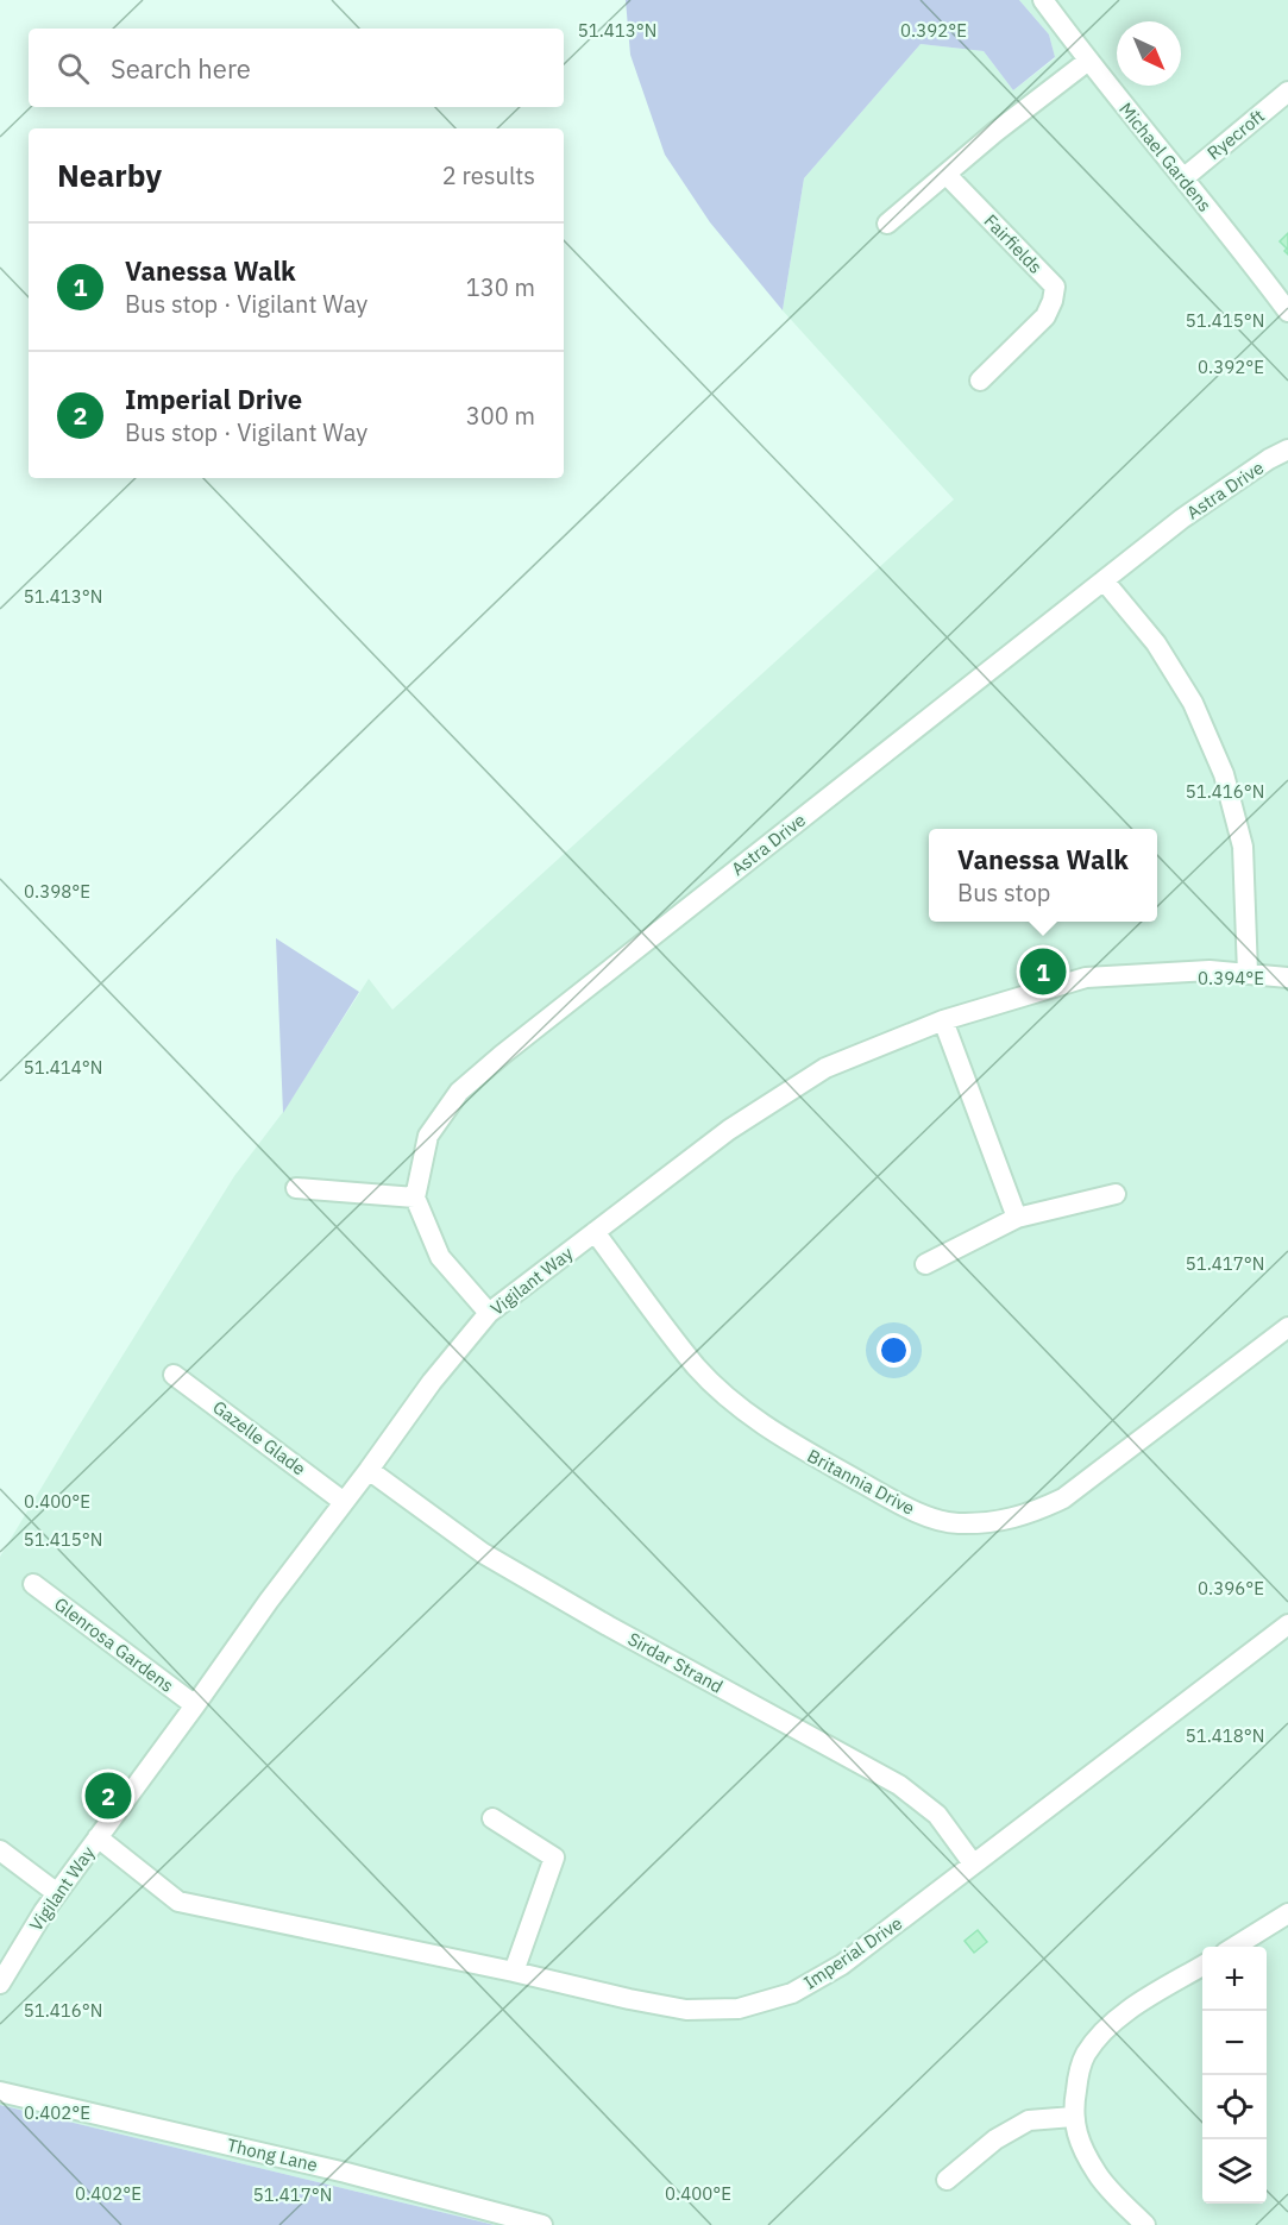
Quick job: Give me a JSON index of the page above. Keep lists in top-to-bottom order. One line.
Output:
{"streets":{"street":["Ryecroft","Michael Gardens","Fairfields","Astra Drive","Vigilant Way","Gazelle Glade","Britannia Drive","Glenrosa Gardens","Sirdar Strand","Imperial Drive","Thong Lane"]},"crossings":[["Ryecroft","Michael Gardens"],["Vigilant Way","Gazelle Glade"],["Vigilant Way","Britannia Drive"],["Vigilant Way","Glenrosa Gardens"],["Vigilant Way","Sirdar Strand"],["Vigilant Way","Imperial Drive"],["Sirdar Strand","Imperial Drive"]],"north":"bottom right","page":{"search":"Search here","heading":["Nearby","2 results"],"list":[{"mark":"1","name":"Vanessa Walk","note":"Bus stop · Vigilant Way","value":"130 m"},{"mark":"2","name":"Imperial Drive","note":"Bus stop · Vigilant Way","value":"300 m"}],"popup":["Vanessa Walk","Bus stop"],"pins":["1","2"],"map_buttons":["+","−"]},"coordinates":["51.413°N","0.392°E","51.415°N","51.416°N","0.398°E","0.394°E","51.414°N","51.417°N","0.400°E","0.396°E","51.418°N","0.402°E"]}
